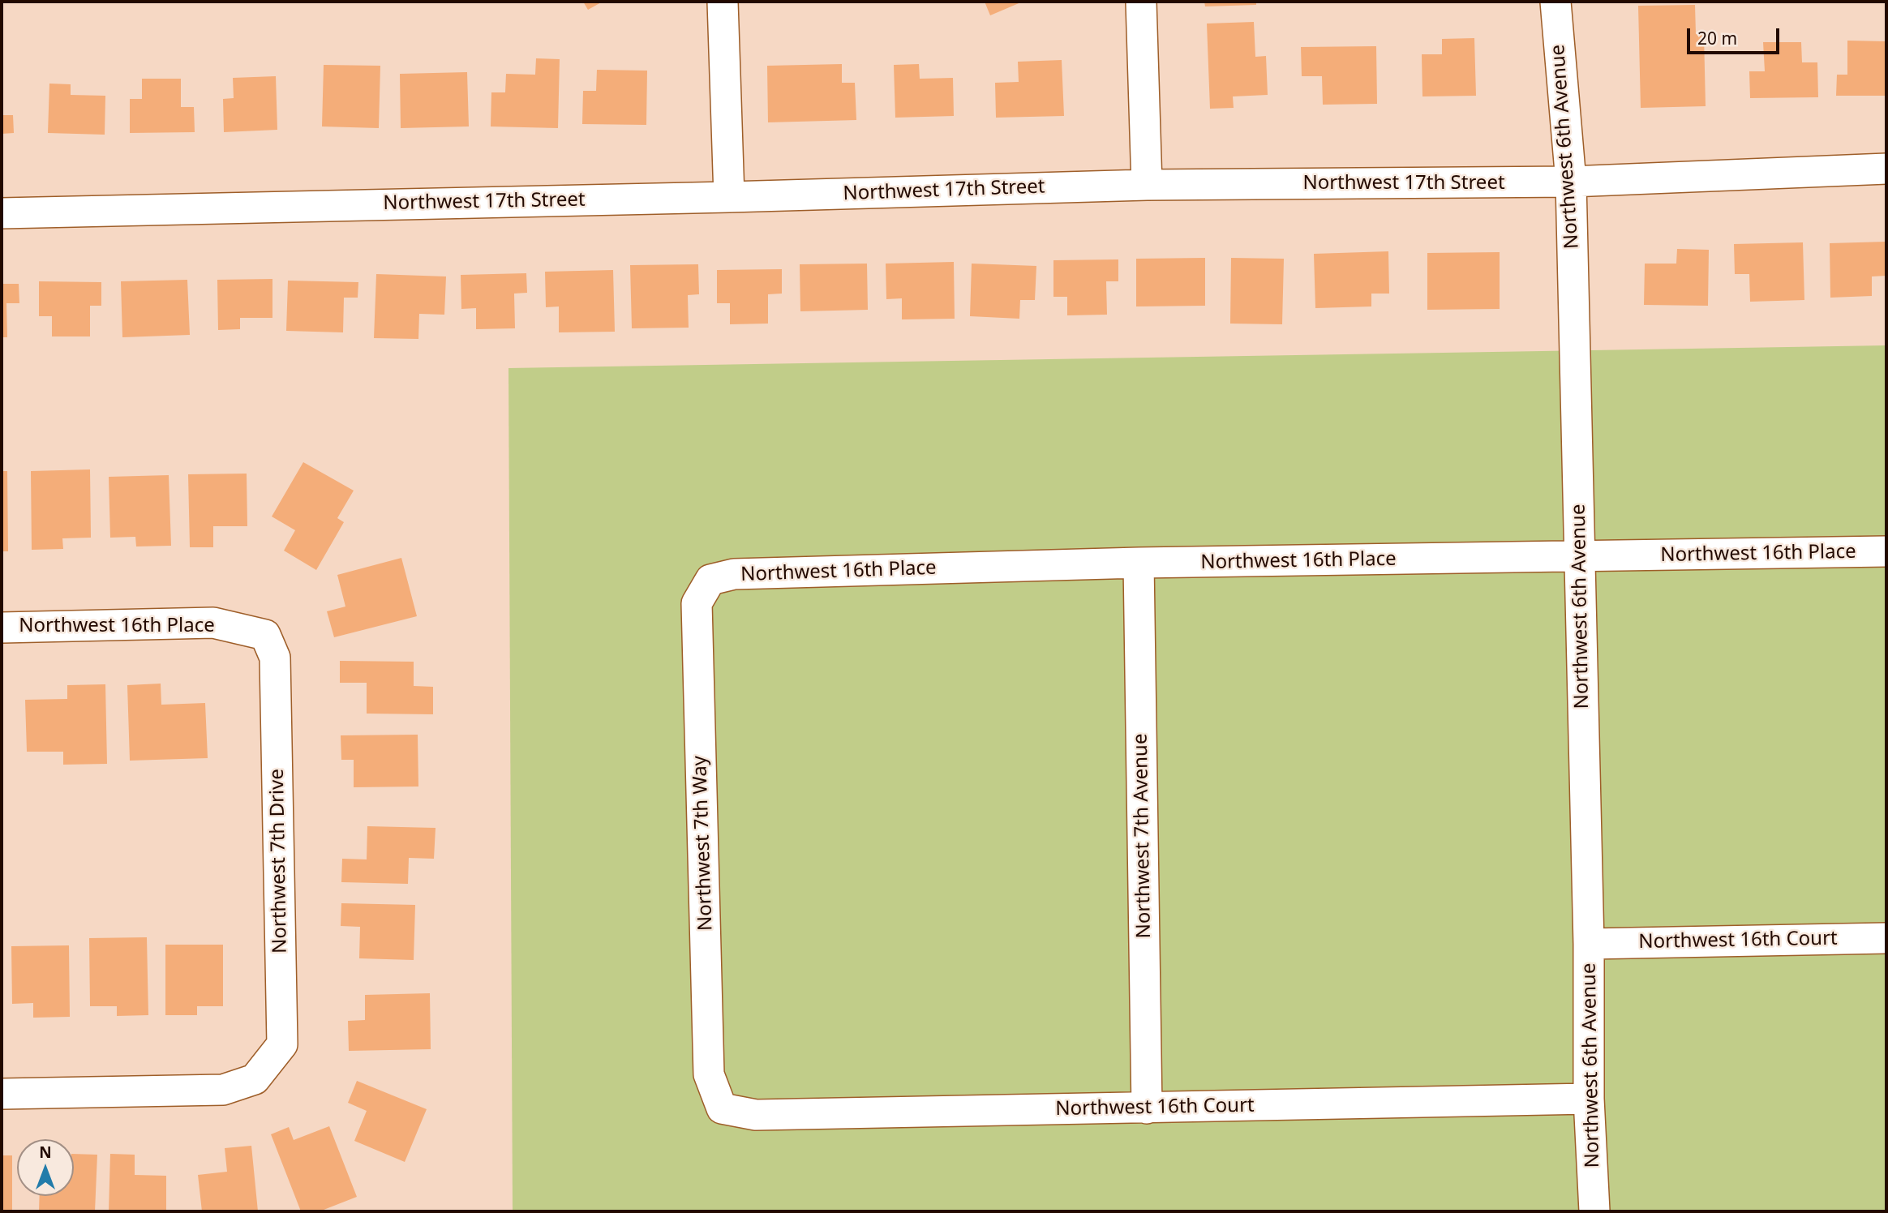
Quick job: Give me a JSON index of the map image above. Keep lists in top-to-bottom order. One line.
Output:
{"streets":{"street":["Northwest 6th Avenue","Northwest 17th Street","Northwest 16th Place","Northwest 7th Avenue","Northwest 7th Way","Northwest 7th Drive","Northwest 16th Court"]},"crossings":[["Northwest 6th Avenue","Northwest 17th Street"],["Northwest 6th Avenue","Northwest 16th Place"],["Northwest 6th Avenue","Northwest 16th Court"],["Northwest 16th Place","Northwest 7th Avenue"],["Northwest 16th Place","Northwest 7th Way"],["Northwest 16th Place","Northwest 7th Drive"],["Northwest 7th Avenue","Northwest 16th Court"],["Northwest 7th Way","Northwest 16th Court"]],"scale_bar":"20 m","north":"top"}
